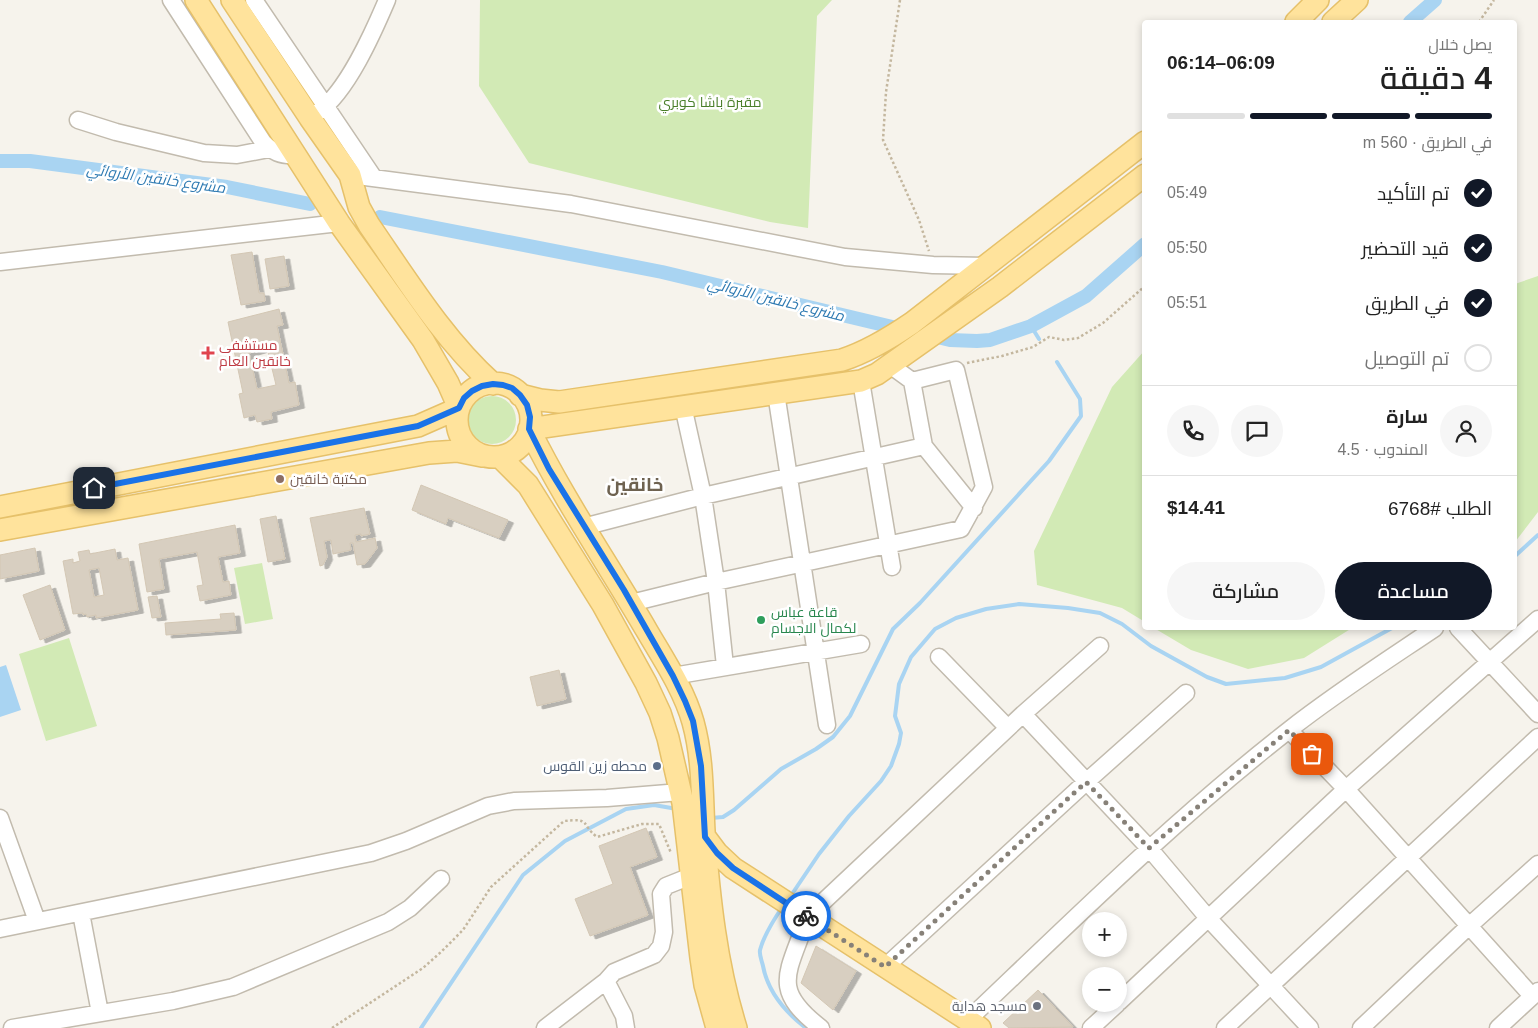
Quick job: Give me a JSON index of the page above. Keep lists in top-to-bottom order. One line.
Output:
{"districts":["خانقين"],"water":["مشروع خانقين الأروائي"],"parks":["مقبرة باشا كوبري"],"places":{"health":["مستشفى خانقين العام"],"other":["مكتبة خانقين","قاعة عباس لكمال الاجسام","محطه زين القوس","مسجد هداية"]},"page":{"heading":["4 دقيقة","يصل خلال","06:09–06:14"],"panel":["سارة","المندوب · 4.5","الطلب #6768","$14.41"],"bar":"في الطريق · 560 m","list":[["تم التأكيد","05:49"],["قيد التحضير","05:50"],["في الطريق","05:51"],"تم التوصيل"],"buttons":["مساعدة","مشاركة"],"map_buttons":["+","−"]}}
